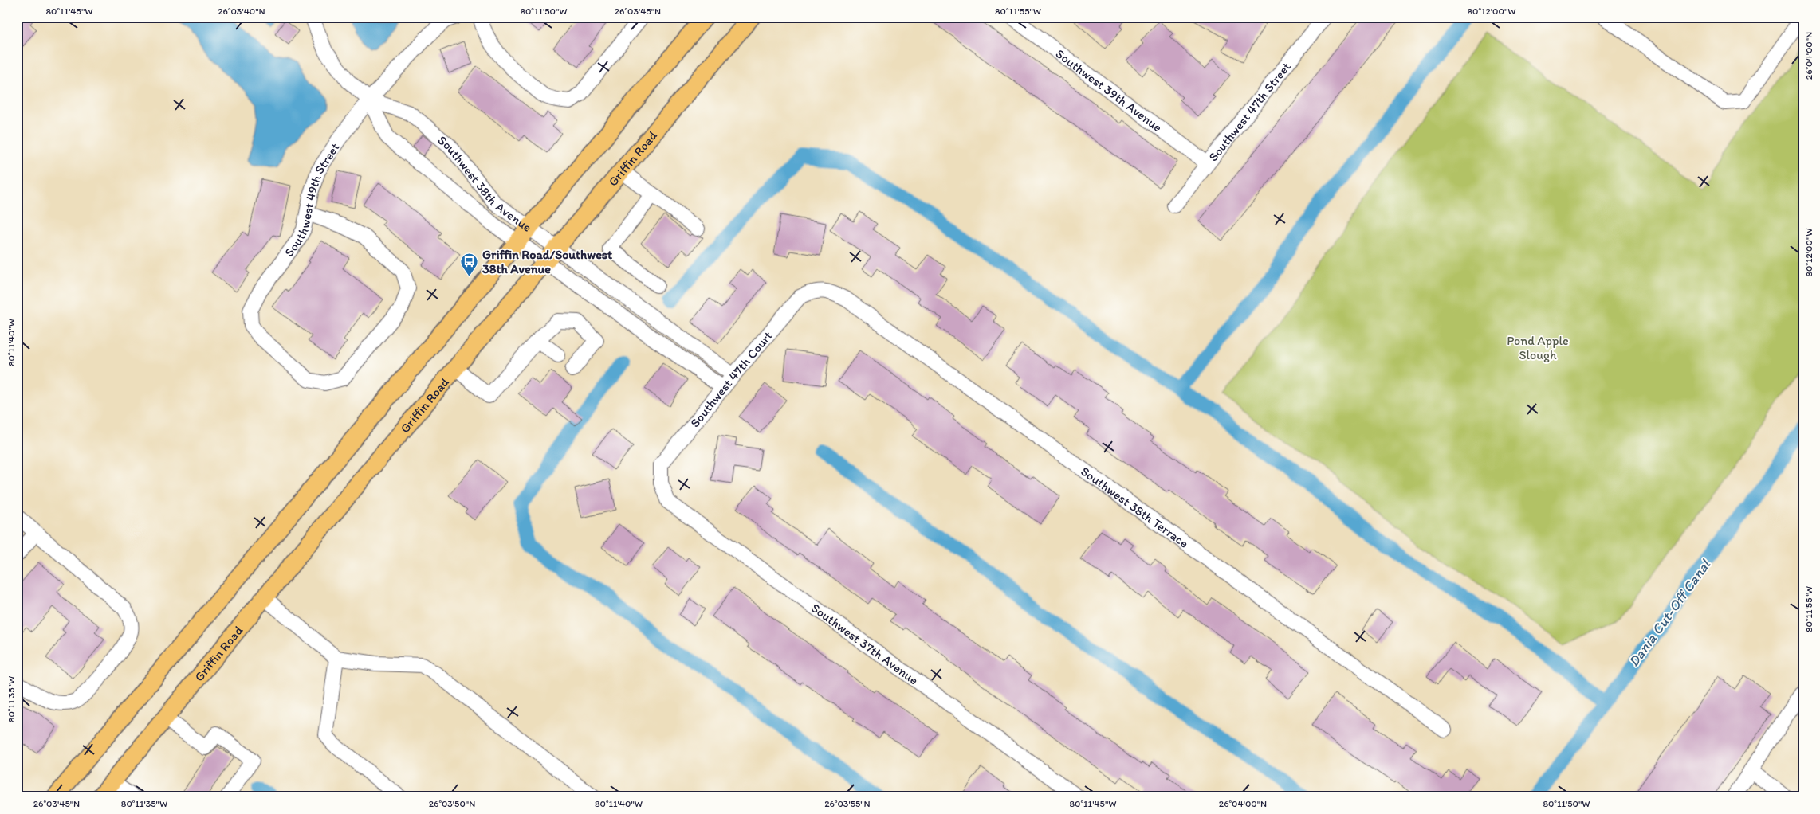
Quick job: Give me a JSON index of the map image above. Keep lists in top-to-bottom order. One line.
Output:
{"streets":{"main road":["Griffin Road"],"street":["Southwest 39th Avenue","Southwest 47th Street","Southwest 38th Avenue","Southwest 49th Street","Southwest 47th Court","Southwest 38th Terrace","Southwest 37th Avenue"]},"crossings":[["Southwest 39th Avenue","Southwest 47th Street"],["Griffin Road","Southwest 38th Avenue"],["Southwest 38th Avenue","Southwest 49th Street"],["Southwest 38th Avenue","Southwest 47th Court"],["Southwest 47th Court","Southwest 38th Terrace"],["Southwest 47th Court","Southwest 37th Avenue"]],"water":["Dania Cut-Off Canal"],"parks":["Pond Apple Slough"],"places":{"bus stop":["Griffin Road/Southwest 38th Avenue"]},"coordinates":["80°11'45\"W","26°03'40\"N","80°11'50\"W","26°03'45\"N","80°11'55\"W","80°12'00\"W","26°04'00\"N","80°11'40\"W","80°11'35\"W","26°03'50\"N","26°03'55\"N"]}
